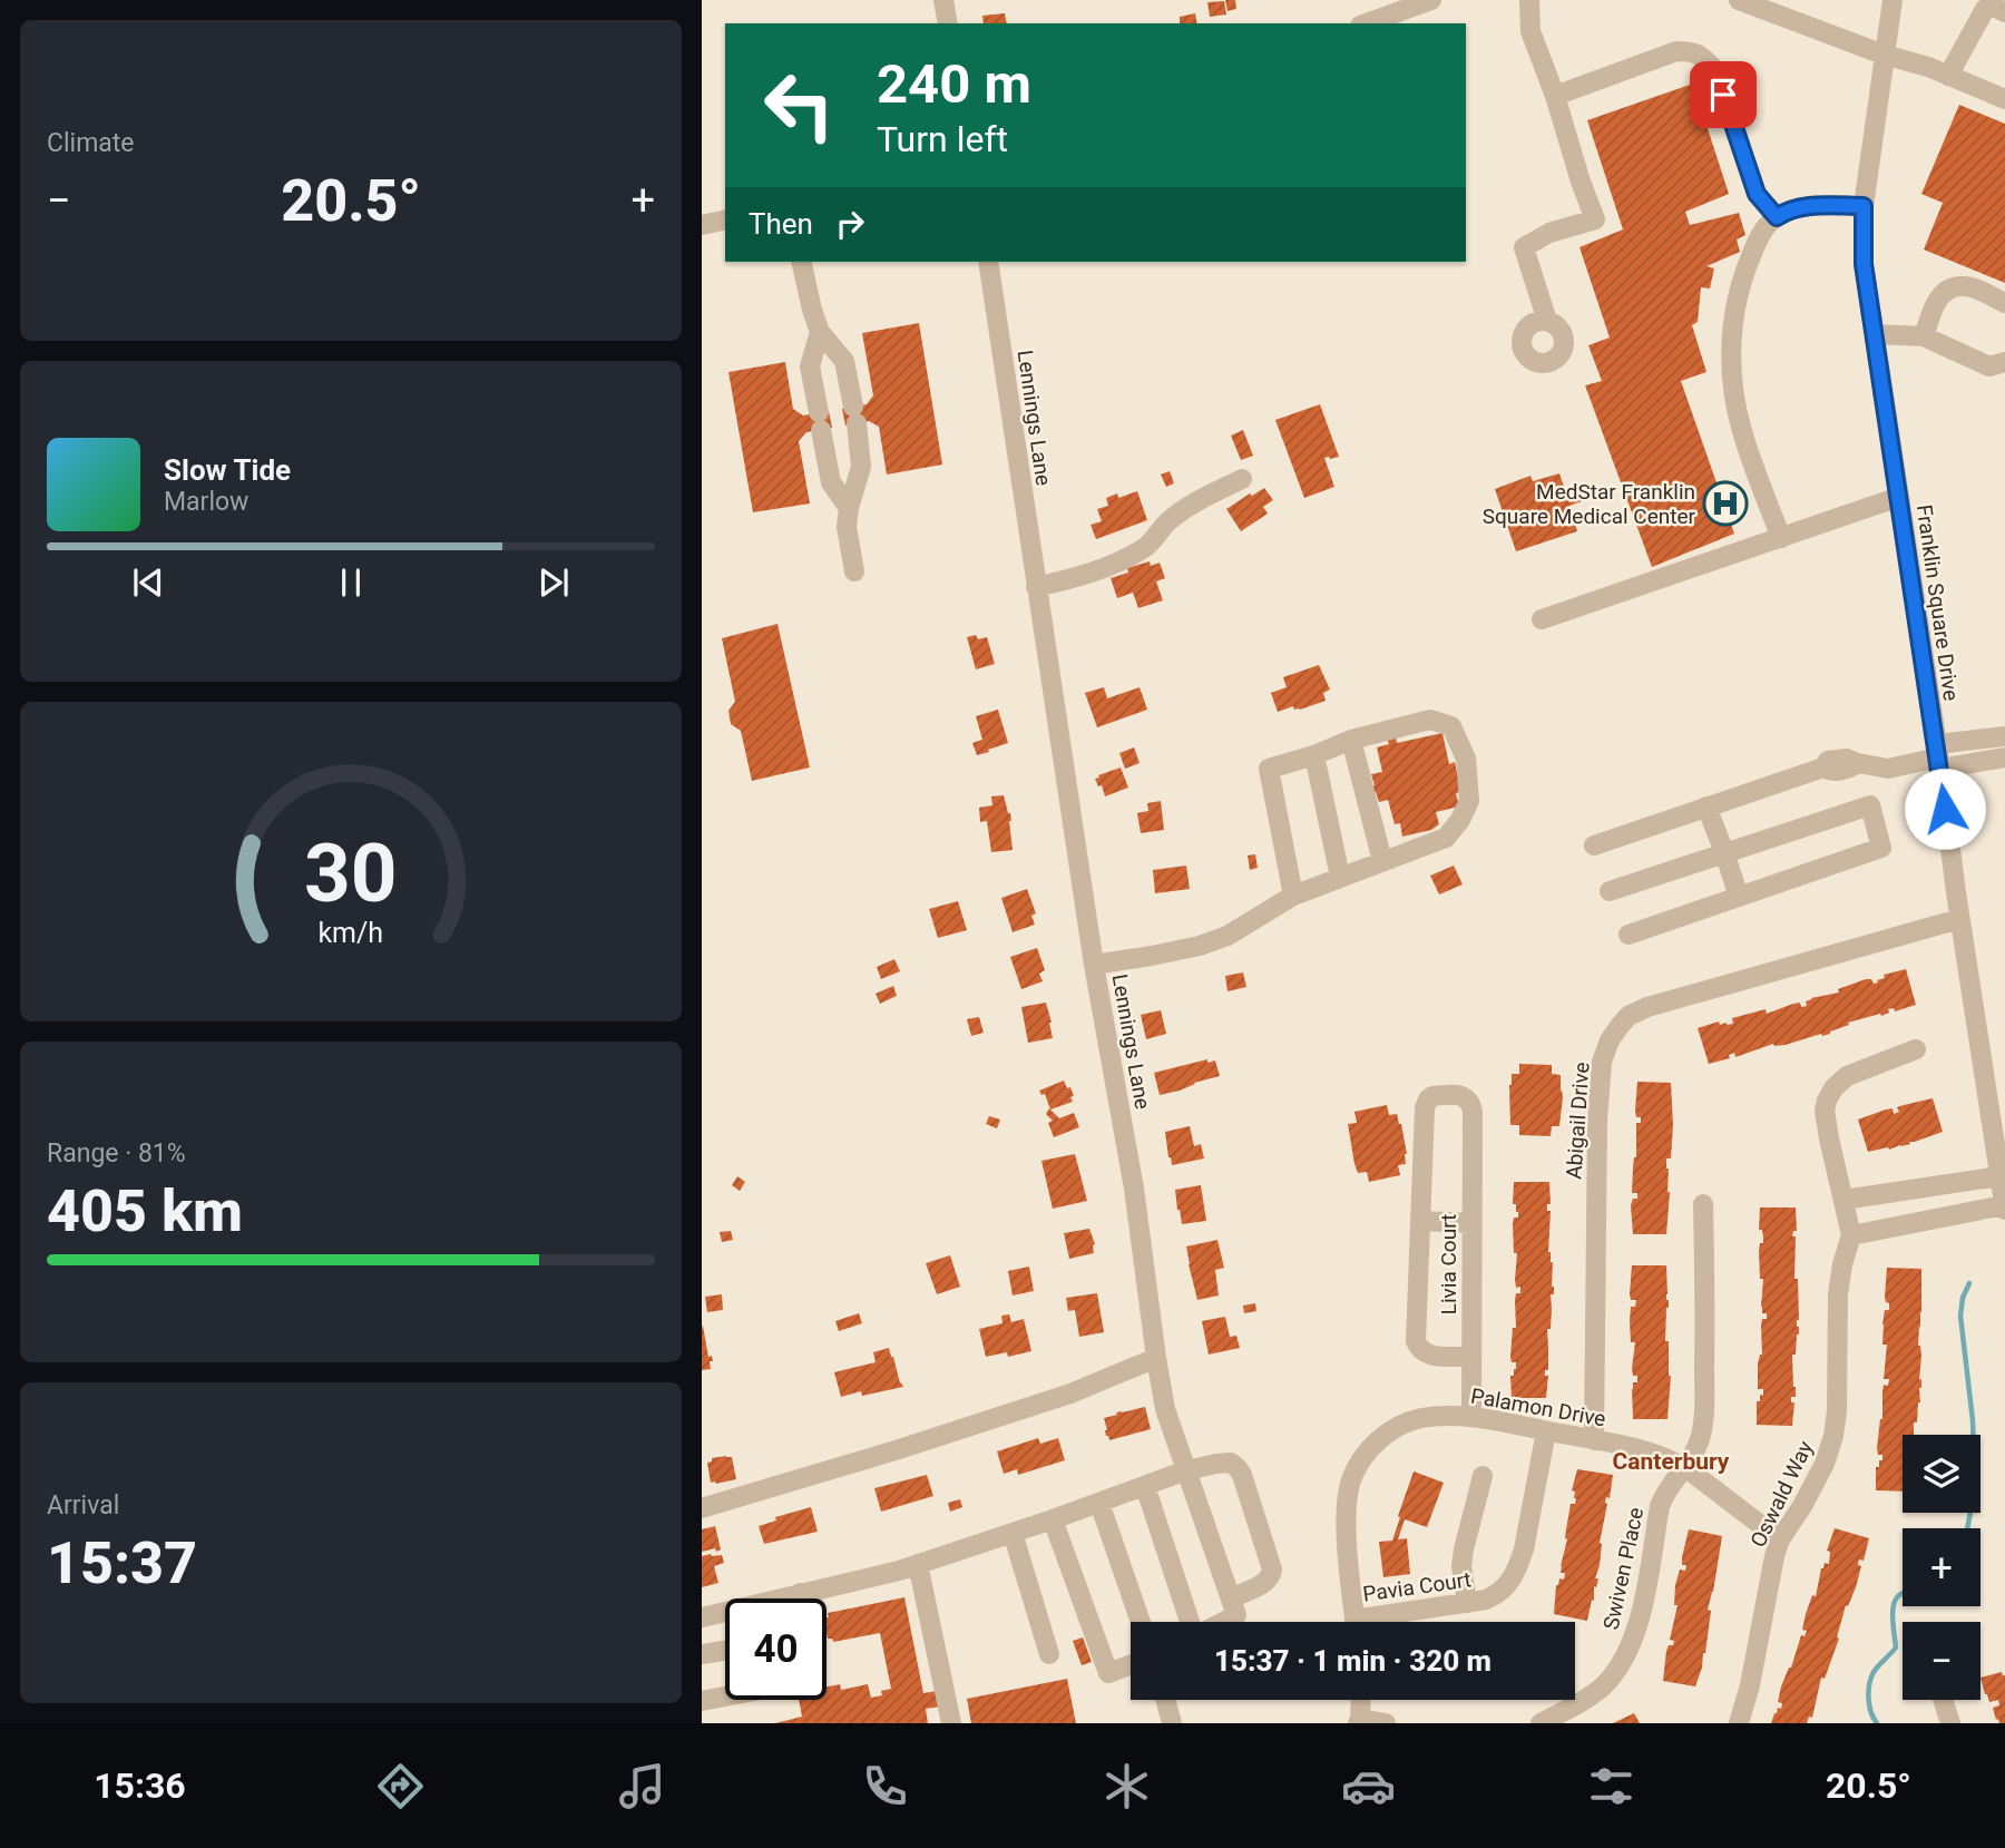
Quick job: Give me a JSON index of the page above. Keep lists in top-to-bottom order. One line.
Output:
{"streets":{"street":["Lennings Lane","Franklin Square Drive","Abigail Drive","Livia Court","Palamon Drive","Oswald Way","Swiven Place","Pavia Court"]},"crossings":[["Franklin Square Drive","Abigail Drive"],["Abigail Drive","Palamon Drive"],["Livia Court","Palamon Drive"],["Palamon Drive","Oswald Way"],["Palamon Drive","Swiven Place"],["Palamon Drive","Pavia Court"]],"districts":["Canterbury"],"places":{"hospital":["MedStar Franklin Square Medical Center"]},"page":{"tile":["Climate",["Range · 81%","405 km"],["Arrival","15:37"]],"turn":["240 m","Turn left"],"heat":["−","20.5°","+"],"then":"Then","song":["Slow Tide","Marlow"],"map_buttons":["+","−"],"limit":"40","trip":"15:37 · 1 min · 320 m","tabs":["15:36","20.5°"],"gauge":["30","km/h"]}}
